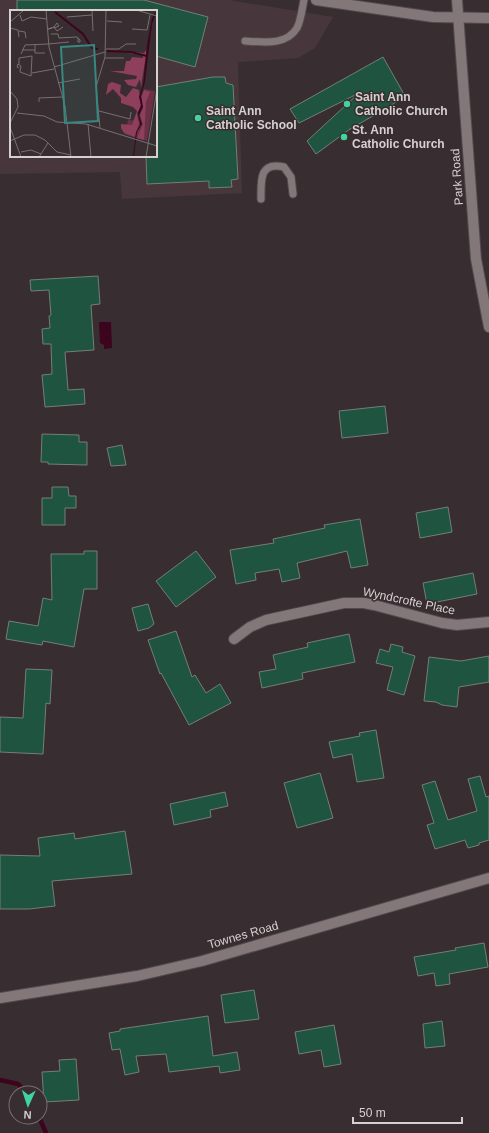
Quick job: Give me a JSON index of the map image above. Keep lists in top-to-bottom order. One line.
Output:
{"streets":{"street":["Park Road","Wyndcrofte Place","Townes Road"]},"places":["Saint Ann Catholic Church","Saint Ann Catholic School","St. Ann Catholic Church"],"scale_bar":"50 m","north":"bottom"}
